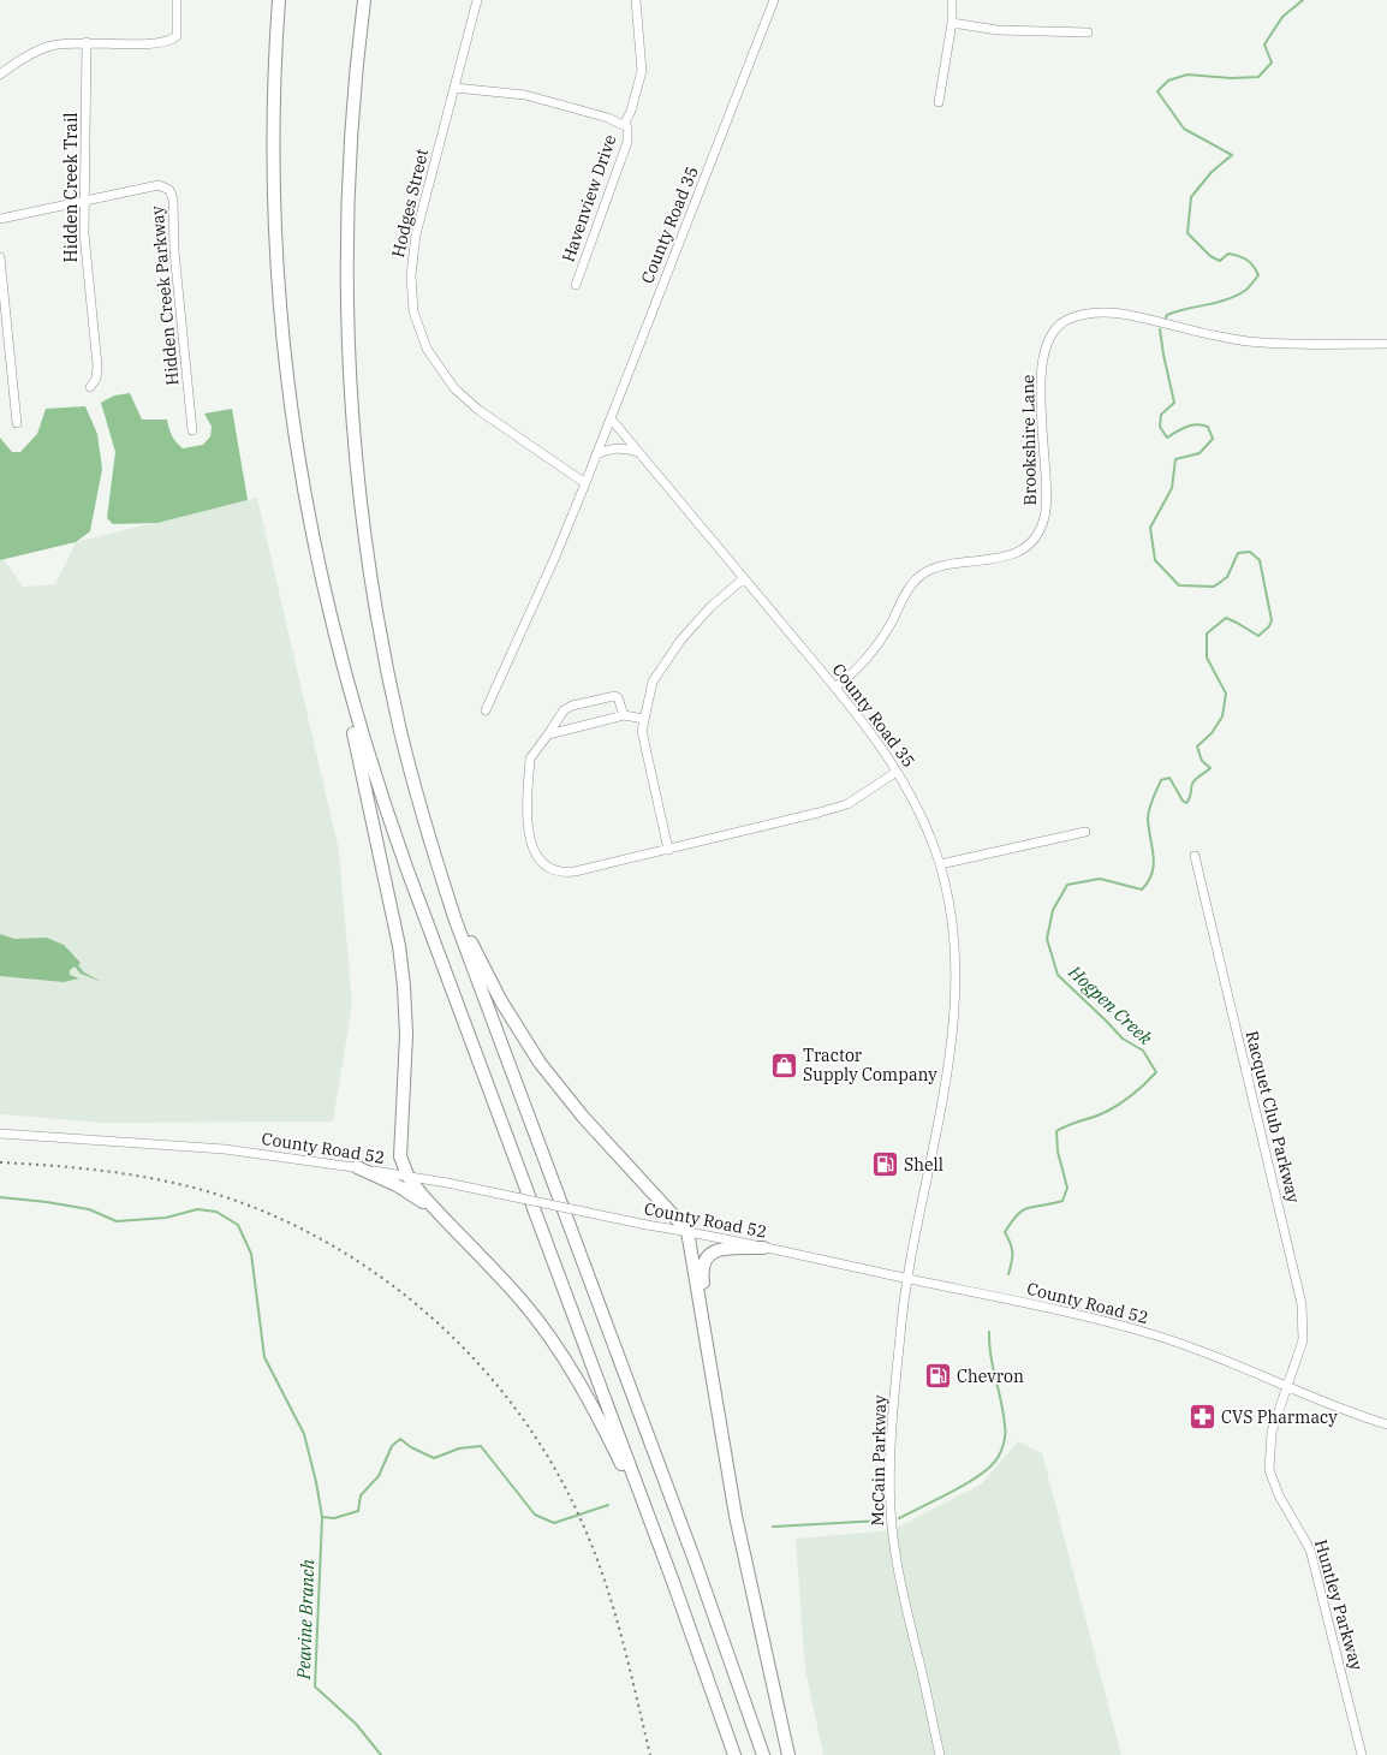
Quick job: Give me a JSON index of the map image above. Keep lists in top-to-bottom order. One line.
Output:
{"streets":{"street":["Hidden Creek Trail","Havenview Drive","Hodges Street","County Road 35","Hidden Creek Parkway","Brookshire Lane","Racquet Club Parkway","County Road 52","McCain Parkway","Huntley Parkway"]},"crossings":[["Hidden Creek Trail","Hidden Creek Parkway"],["Havenview Drive","Hodges Street"],["County Road 35","Brookshire Lane"],["County Road 35","County Road 52"],["County Road 35","McCain Parkway"],["Racquet Club Parkway","County Road 52"],["Racquet Club Parkway","Huntley Parkway"],["County Road 52","McCain Parkway"],["County Road 52","Huntley Parkway"]],"water":["Hogpen Creek","Peavine Branch"],"places":{"shop":["Tractor Supply Company"],"fuel station":["Shell","Chevron"],"pharmacy":["CVS Pharmacy"]}}
